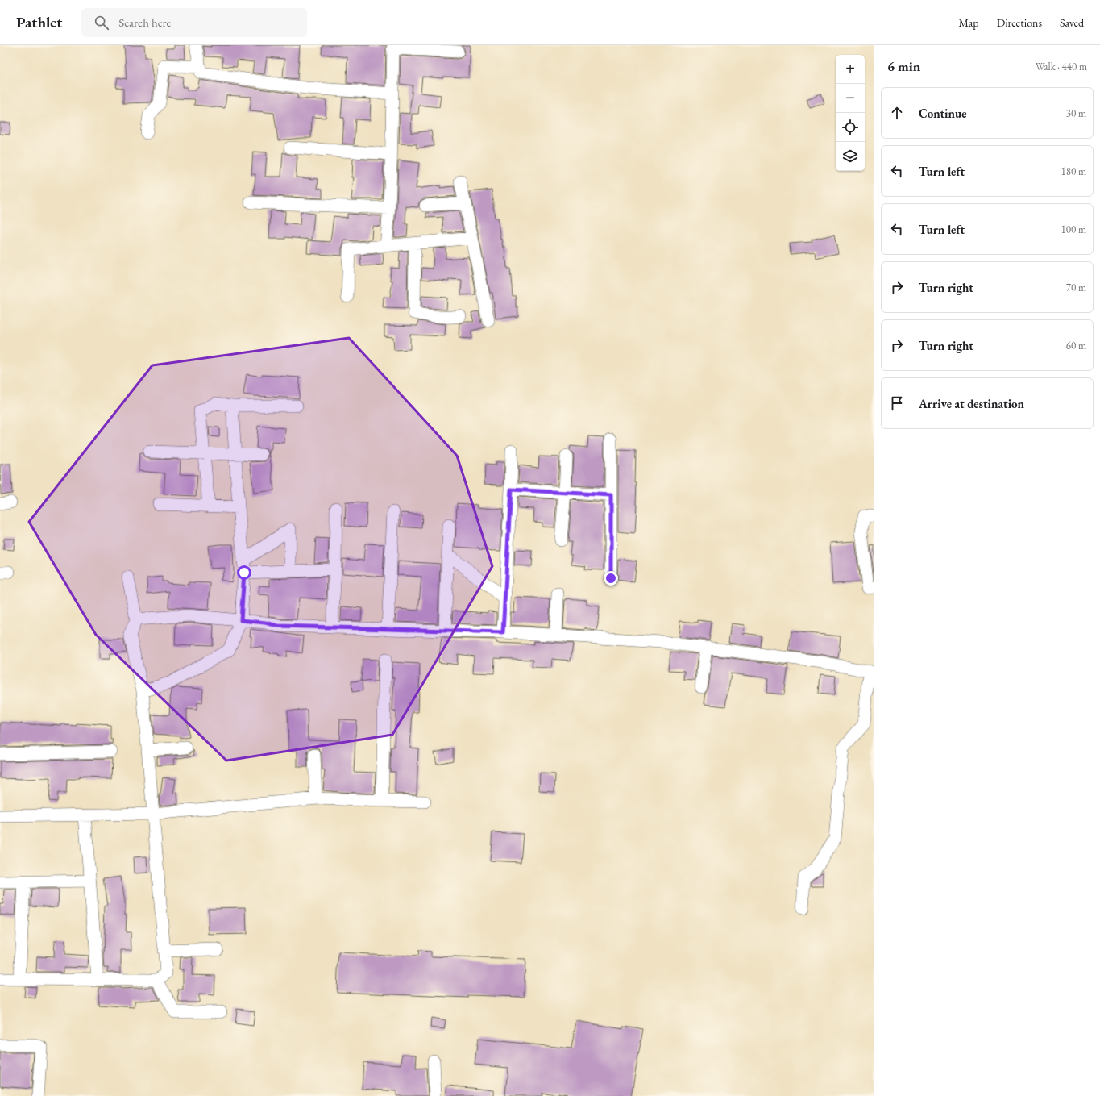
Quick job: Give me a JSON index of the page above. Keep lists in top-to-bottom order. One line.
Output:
{"page":{"header":"Pathlet","search":"Search here","nav":["Map","Directions","Saved"],"heading":["6 min","Walk · 440 m"],"map_buttons":["+","−"],"list":[["Continue","30 m"],["Turn left","180 m"],["Turn left","100 m"],["Turn right","70 m"],["Turn right","60 m"],"Arrive at destination"]}}
